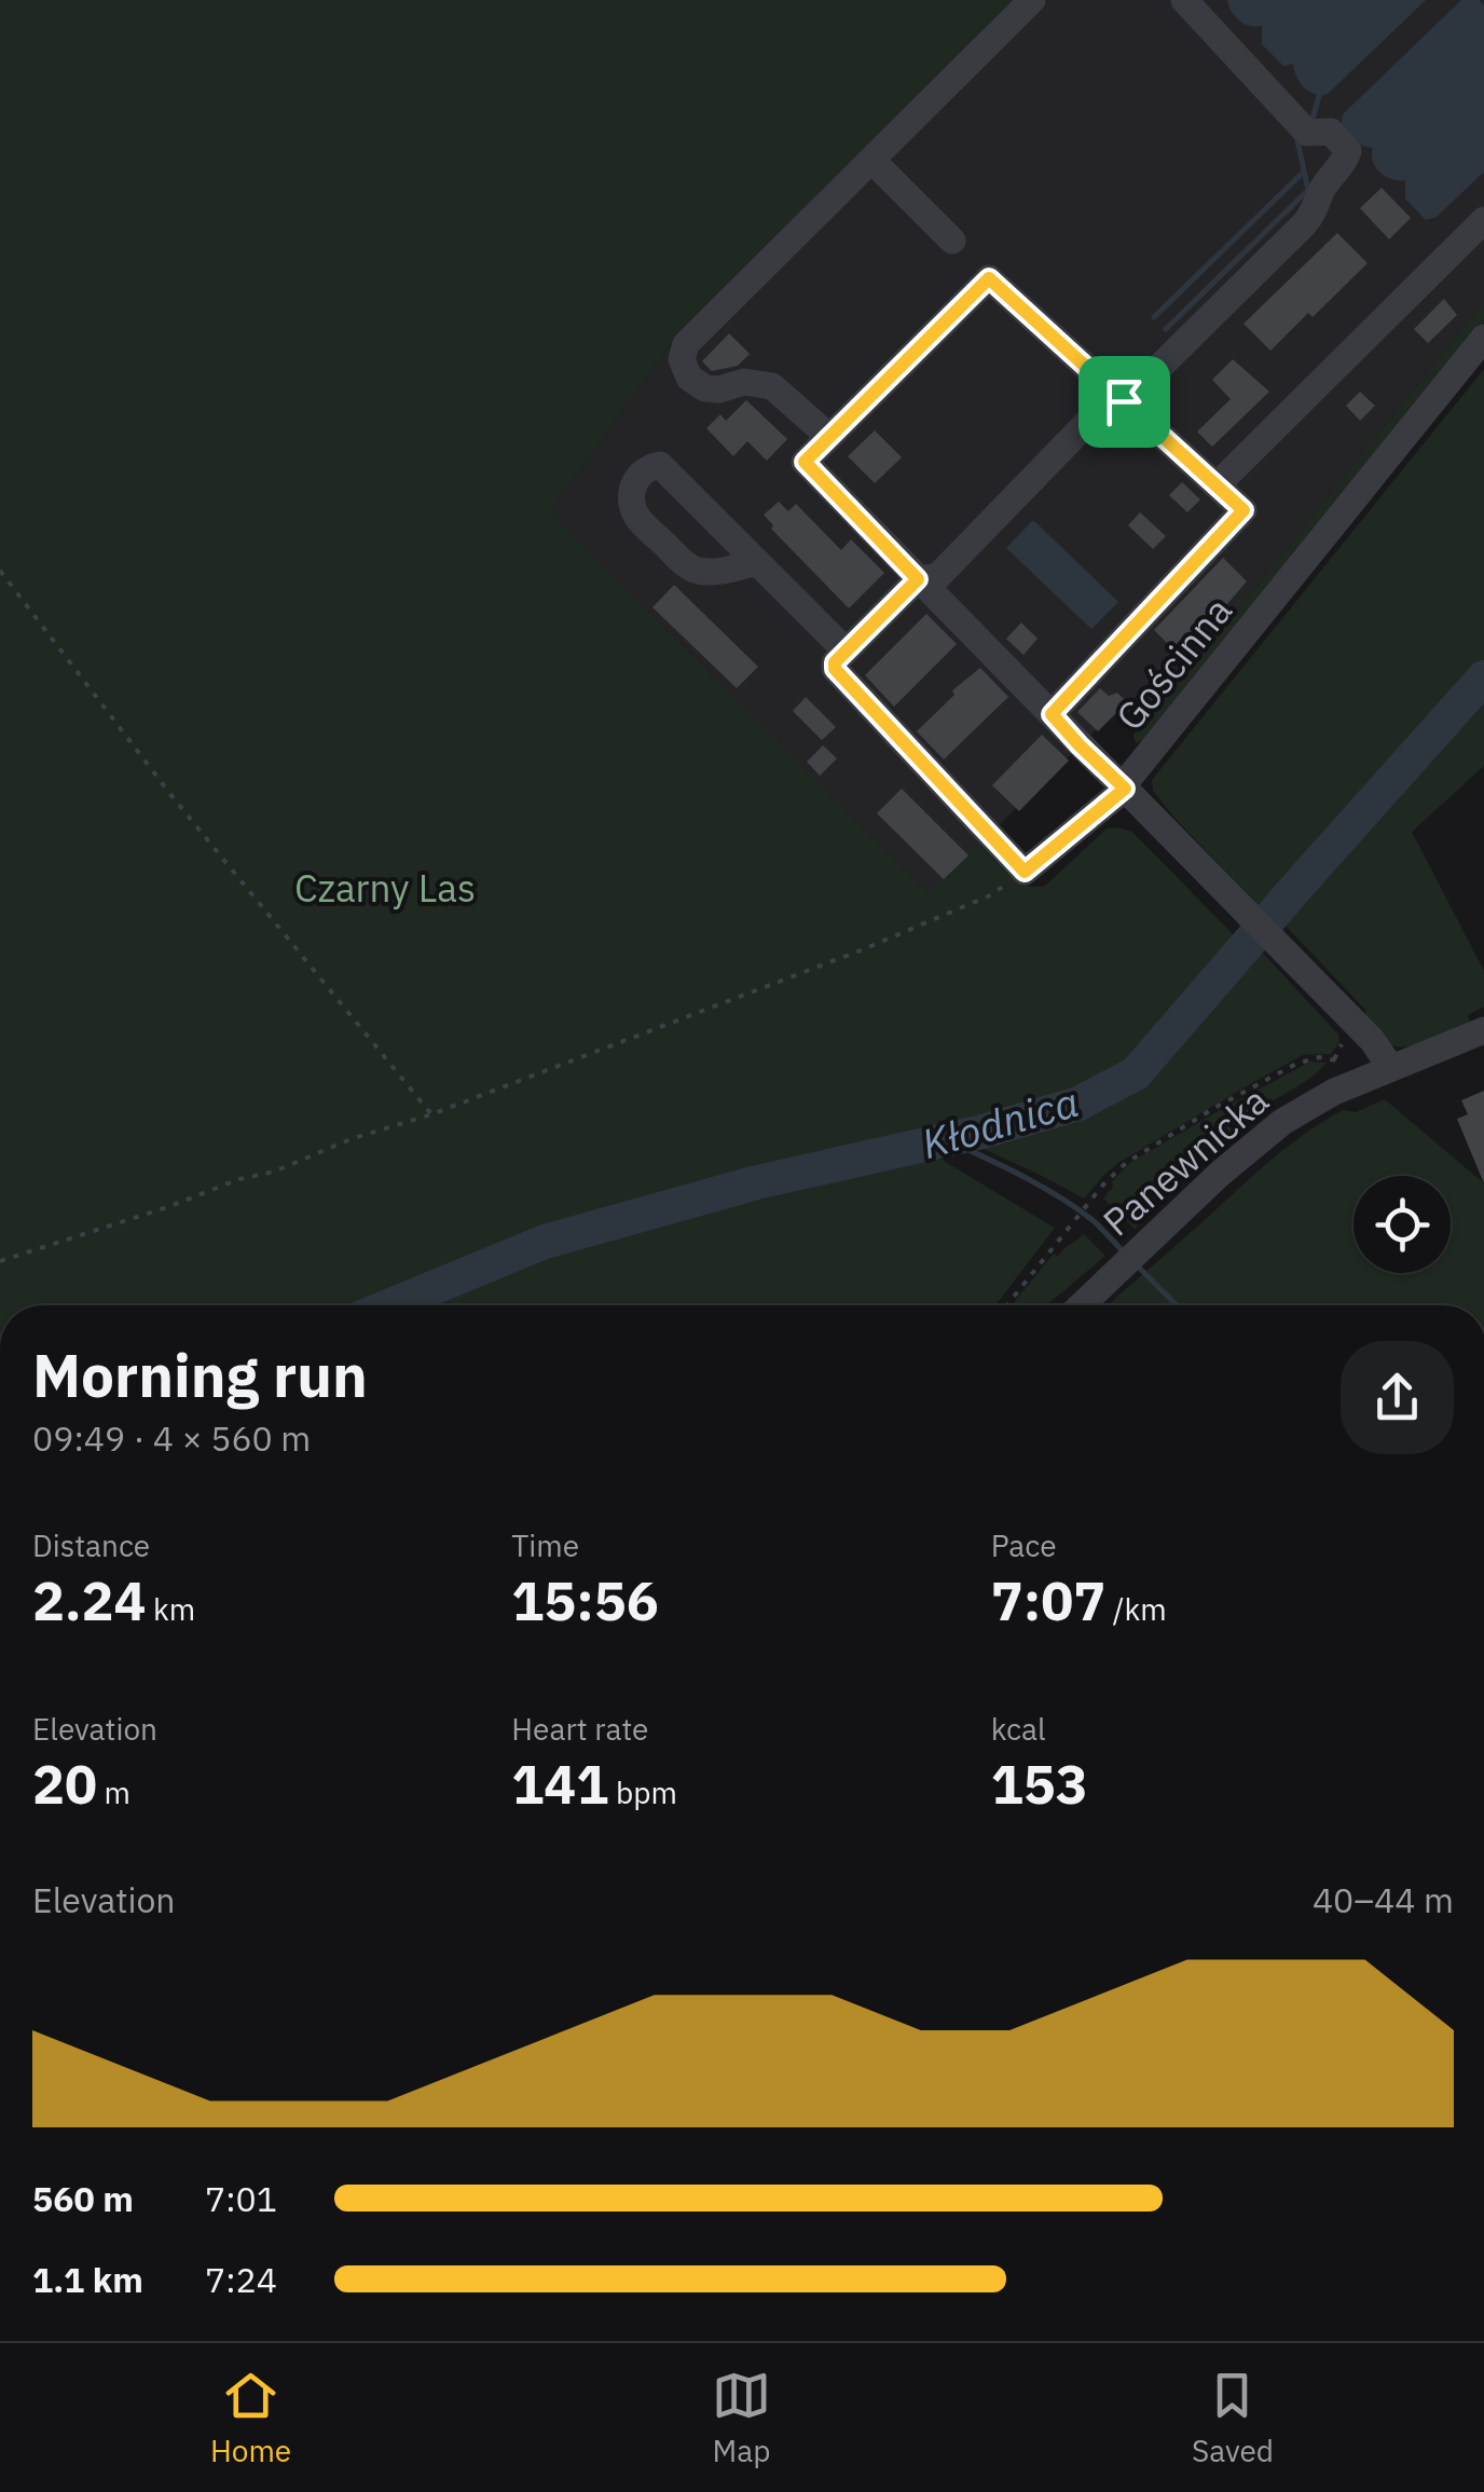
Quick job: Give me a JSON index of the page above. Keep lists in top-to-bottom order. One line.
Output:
{"streets":{"street":["Gościnna","Panewnicka"]},"crossings":[["Gościnna","Panewnicka"]],"water":["Kłodnica"],"parks":["Czarny Las"],"page":{"heading":["Morning run","09:49 · 4 × 560 m"],"stats":[["Distance","2.24 km"],["Time","15:56"],["Pace","7:07 /km"],["Elevation","20 m"],["Heart rate","141 bpm"],["kcal","153"]],"chart":["Elevation","40–44 m"],"list":[{"name":"560 m","note":"7:01"},{"name":"1.1 km","note":"7:24"}],"tabs":["Home","Map","Saved"]}}
